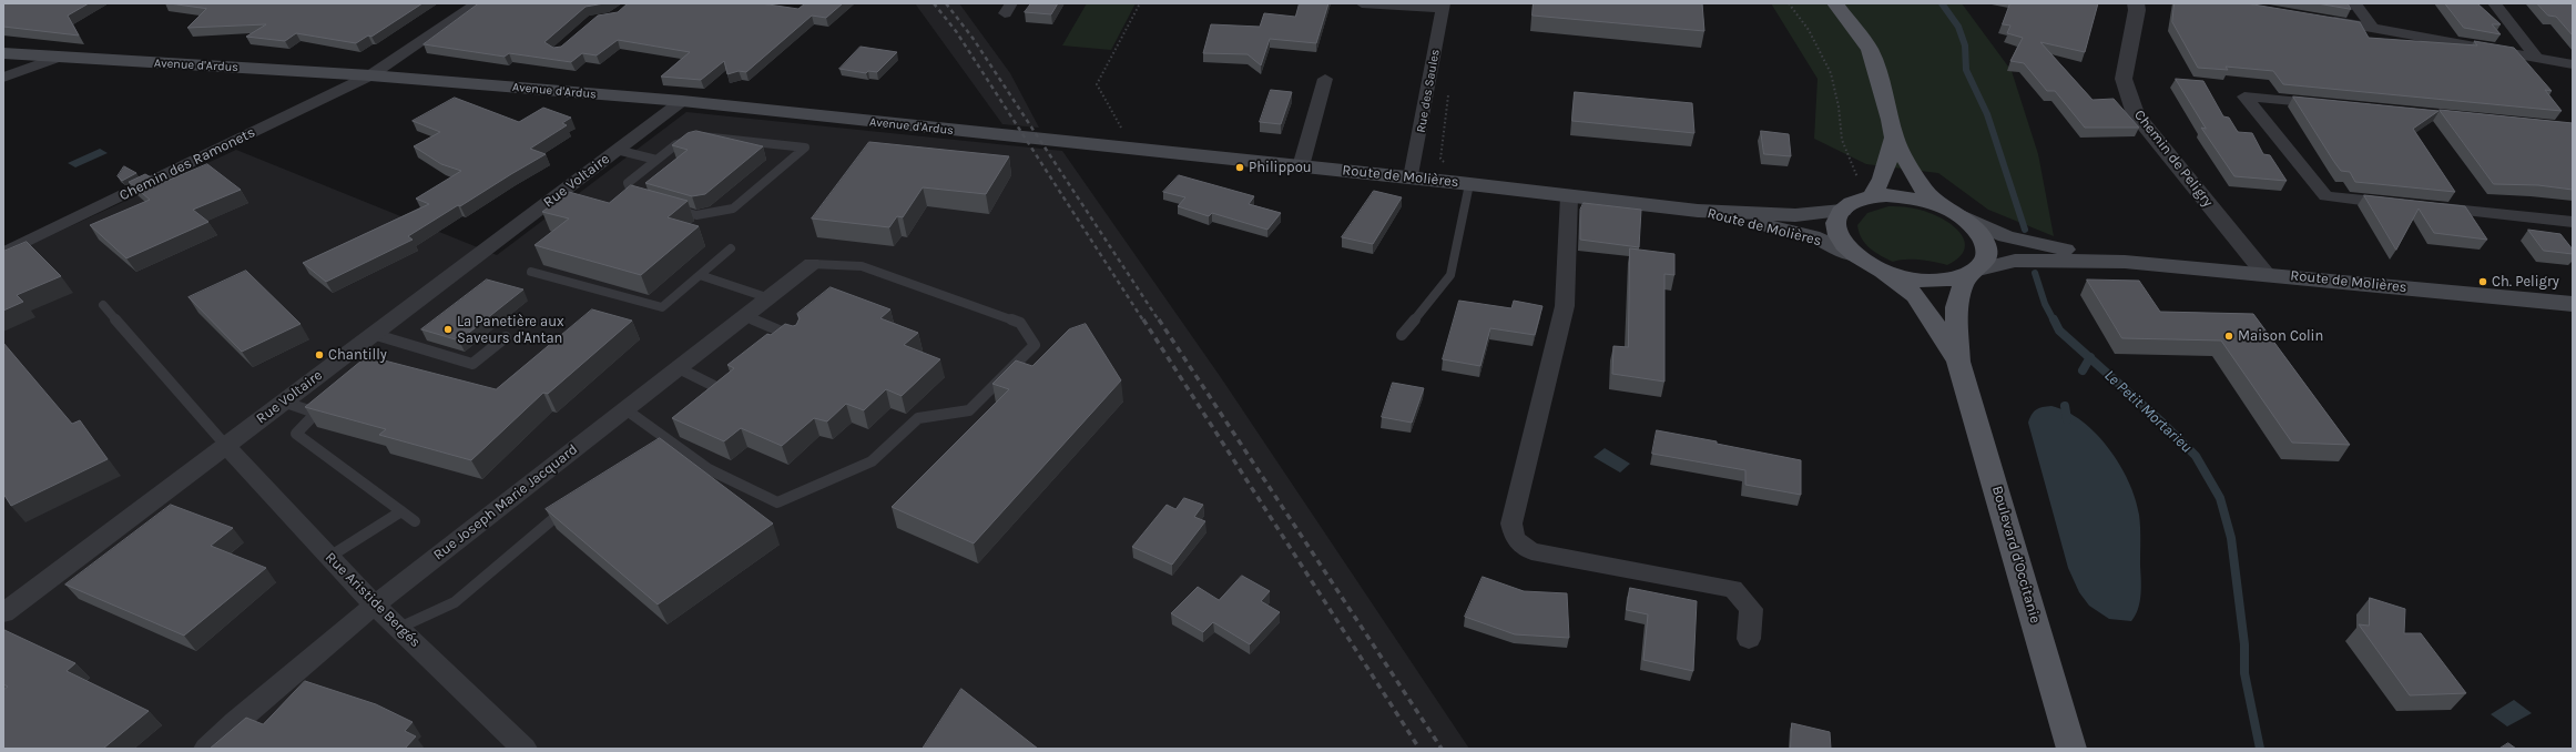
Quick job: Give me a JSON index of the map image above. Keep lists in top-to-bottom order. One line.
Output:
{"streets":{"main road":["Avenue d'Ardus","Route de Molières","Boulevard d'Occitanie"],"street":["Rue des Saules","Chemin de Peligry","Chemin des Ramonets","Rue Voltaire","Rue Joseph Marie Jacquard","Rue Aristide Bergés"]},"crossings":[["Avenue d'Ardus","Chemin des Ramonets"],["Avenue d'Ardus","Route de Molières"],["Avenue d'Ardus","Rue Voltaire"],["Rue des Saules","Route de Molières"],["Chemin de Peligry","Route de Molières"],["Route de Molières","Boulevard d'Occitanie"],["Rue Voltaire","Rue Aristide Bergés"],["Rue Joseph Marie Jacquard","Rue Aristide Bergés"]],"water":["Le Petit Mortarieu"],"places":["Philippou","Ch. Peligry","La Panetière aux Saveurs d'Antan","Maison Colin","Chantilly"]}
